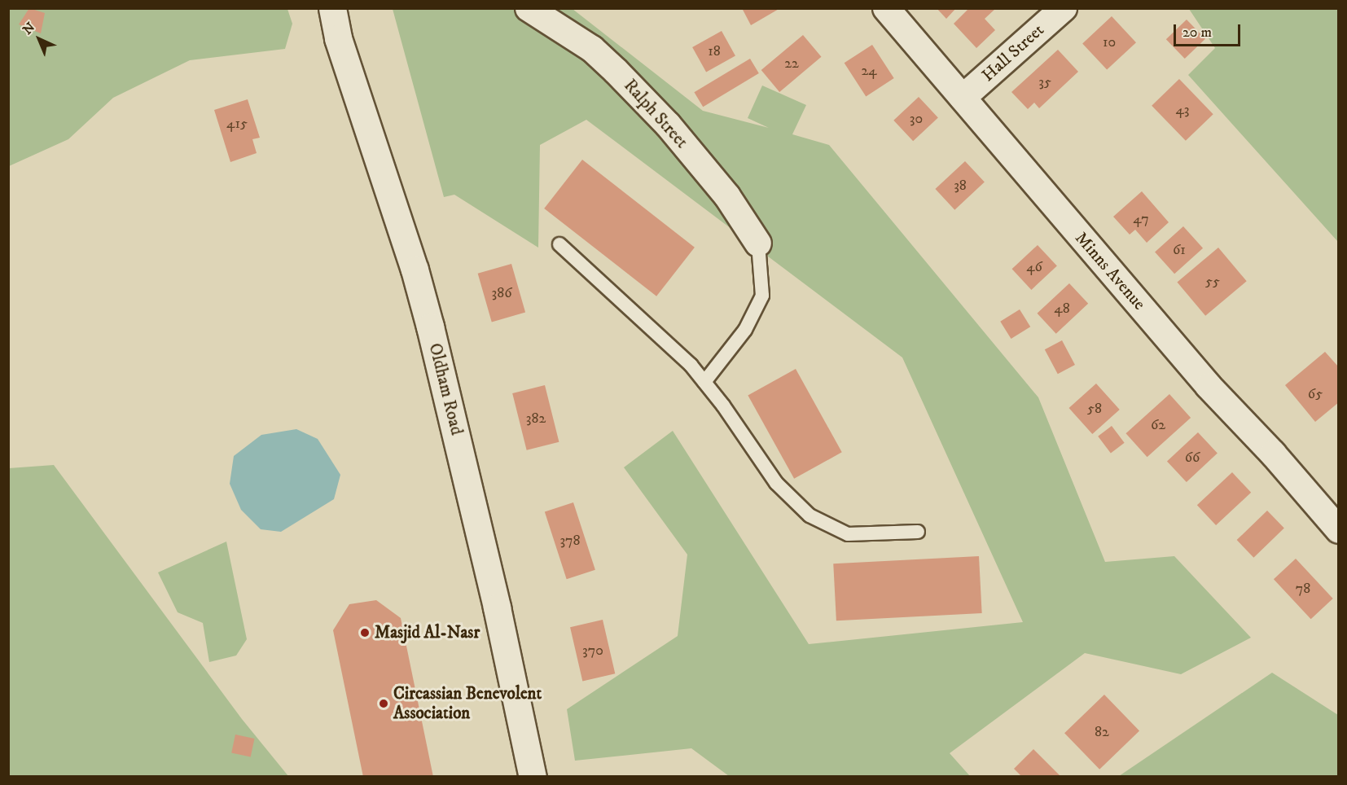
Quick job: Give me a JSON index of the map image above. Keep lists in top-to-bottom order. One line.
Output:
{"streets":{"street":["Hall Street","Ralph Street","Minns Avenue","Oldham Road"]},"crossings":[["Hall Street","Minns Avenue"]],"places":["Masjid Al-Nasr","Circassian Benevolent Association"],"house_numbers":["10","18","22","24","35","43","30","415","38","47","61","46","55","386","48","65","58","382","62","66","378","78","370","82"],"scale_bar":"20 m","north":"top left"}
